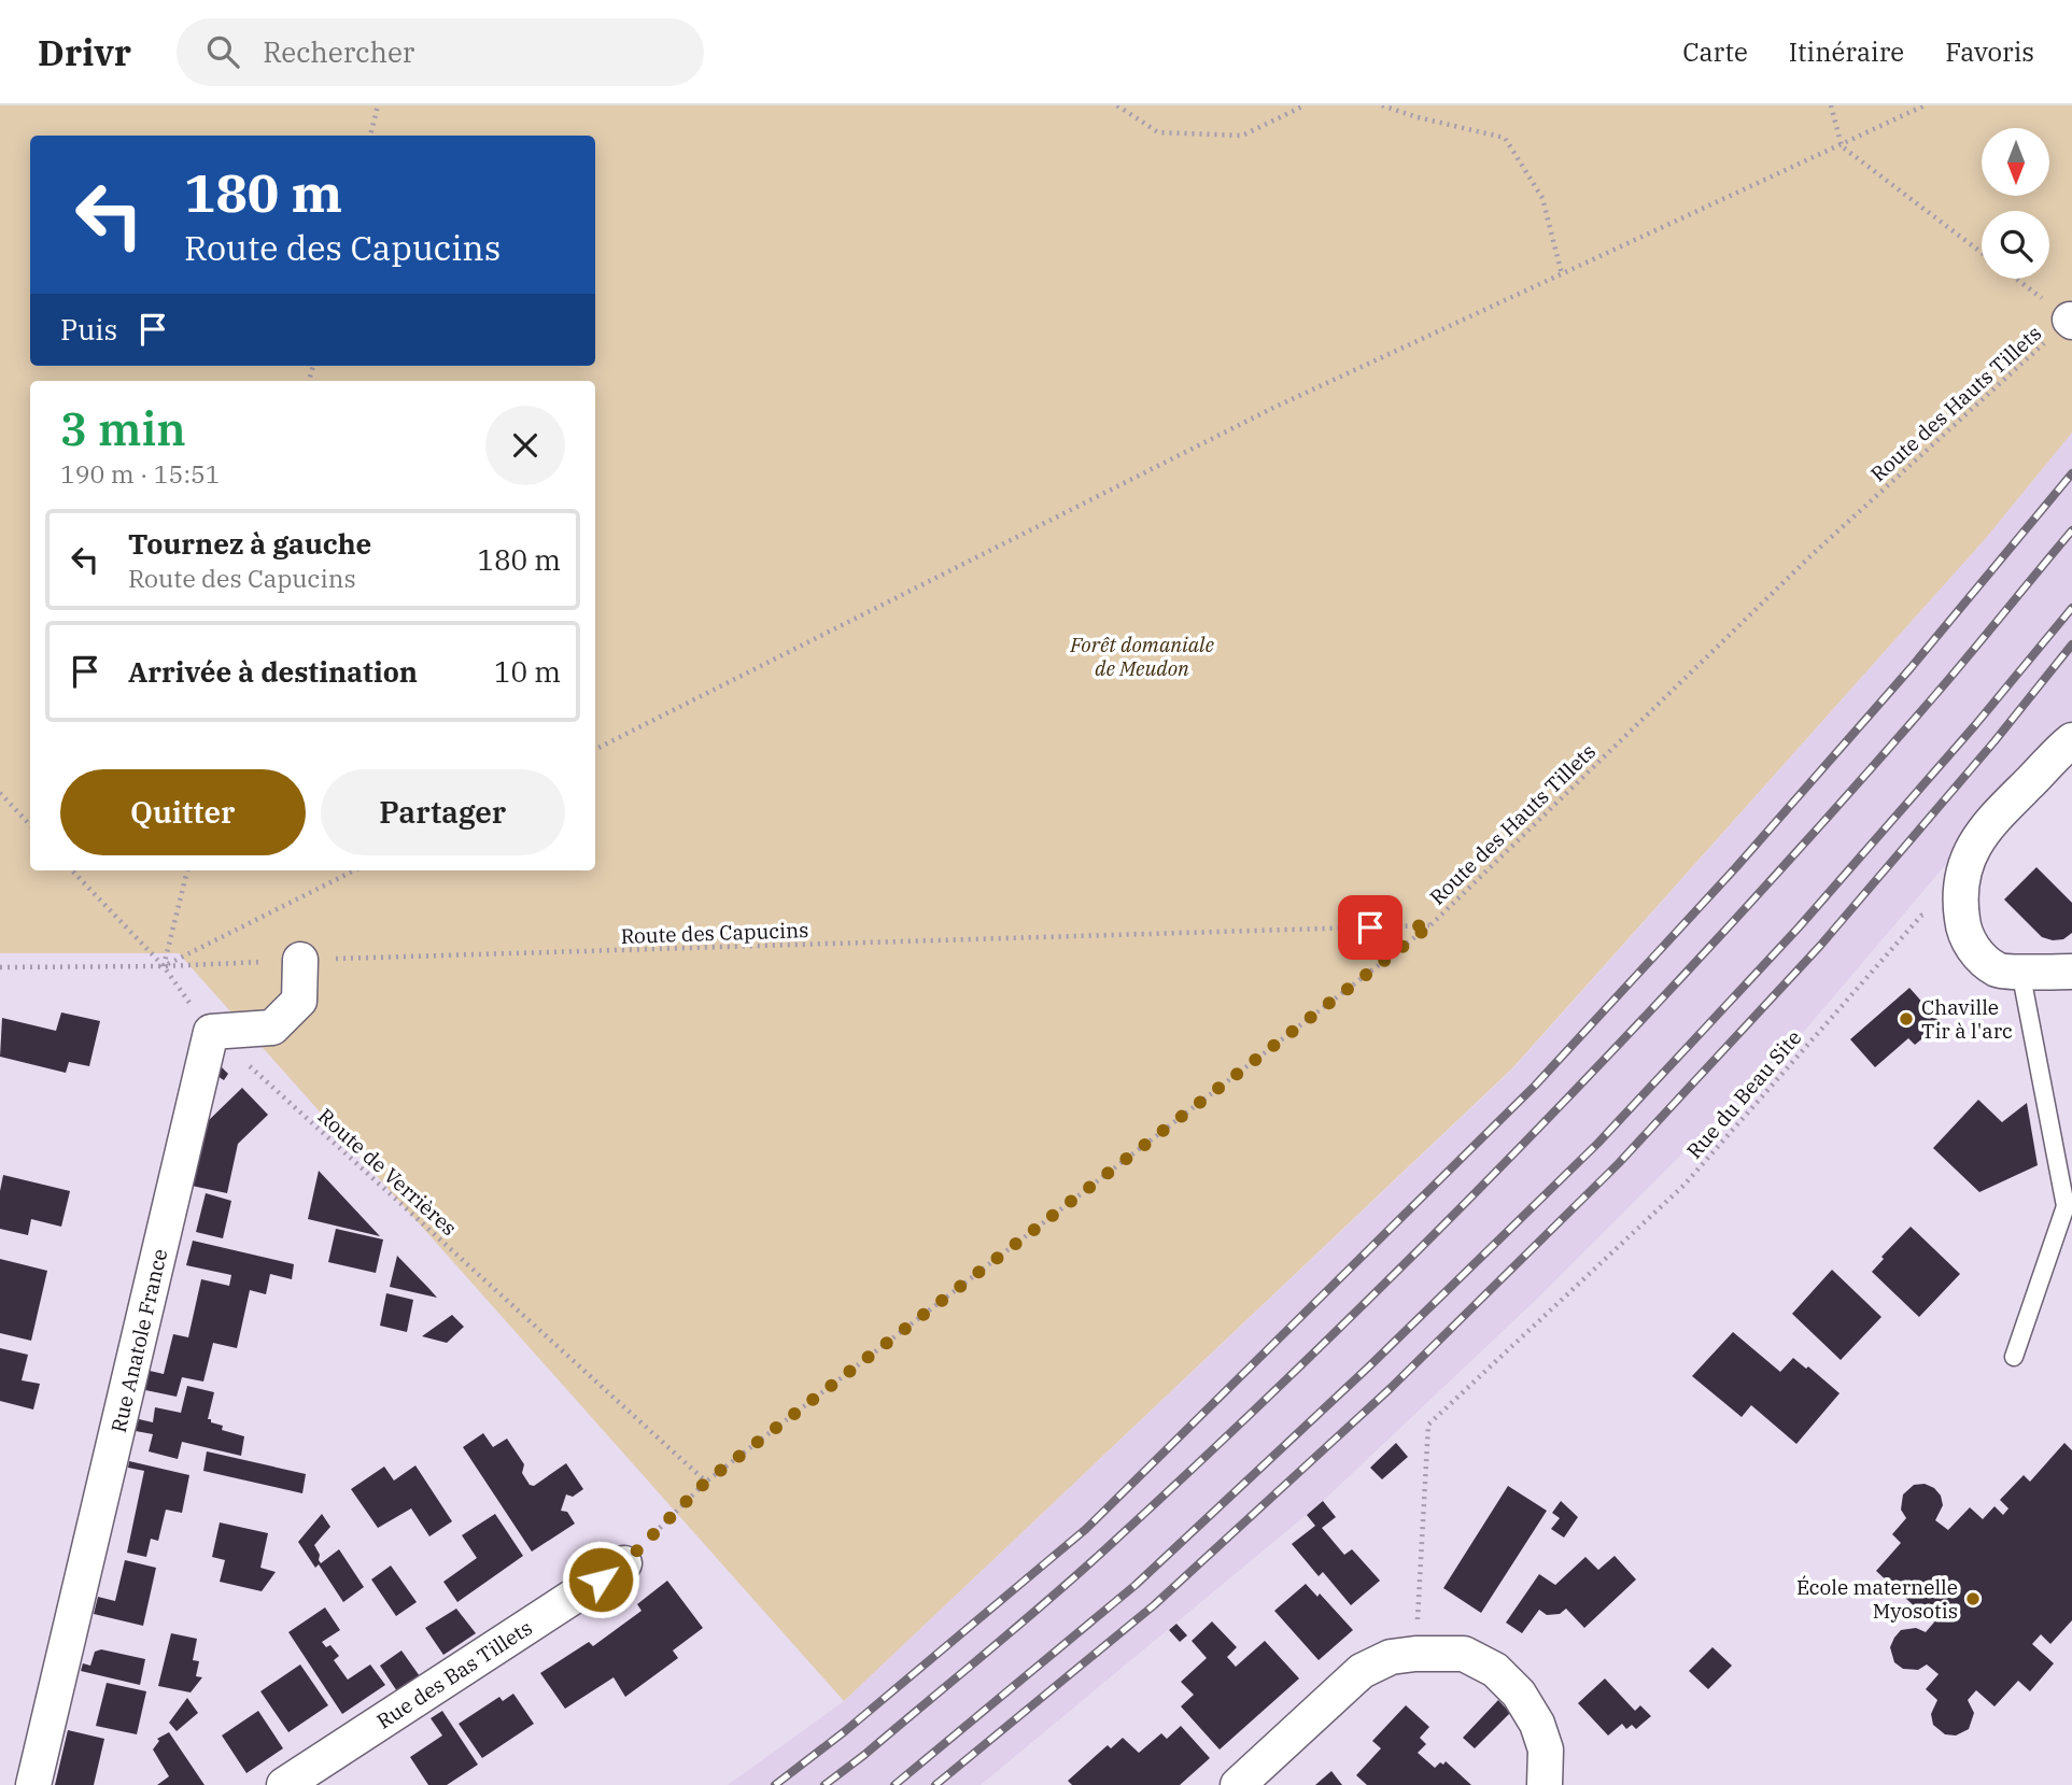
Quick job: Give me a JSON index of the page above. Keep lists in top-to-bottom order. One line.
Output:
{"streets":{"street":["Rue Anatole France","Rue des Bas Tillets"],"path":["Route des Hauts Tillets","Route des Capucins","Rue du Beau Site","Route de Verrières"]},"crossings":[["Route des Hauts Tillets","Route des Capucins"],["Route des Hauts Tillets","Route de Verrières"],["Route des Hauts Tillets","Rue des Bas Tillets"],["Route des Capucins","Route de Verrières"],["Route de Verrières","Rue Anatole France"]],"parks":["Forêt domaniale de Meudon"],"places":["Chaville Tir à l'arc","École maternelle Myosotis"],"north":"bottom","page":{"header":"Drivr","search":"Rechercher","nav":["Carte","Itinéraire","Favoris"],"turn":["180 m","Route des Capucins"],"then":"Puis","heading":["3 min","190 m · 15:51"],"list":[{"name":"Tournez à gauche","note":"Route des Capucins","value":"180 m"},{"name":"Arrivée à destination","value":"10 m"}],"buttons":["Quitter","Partager"]}}
